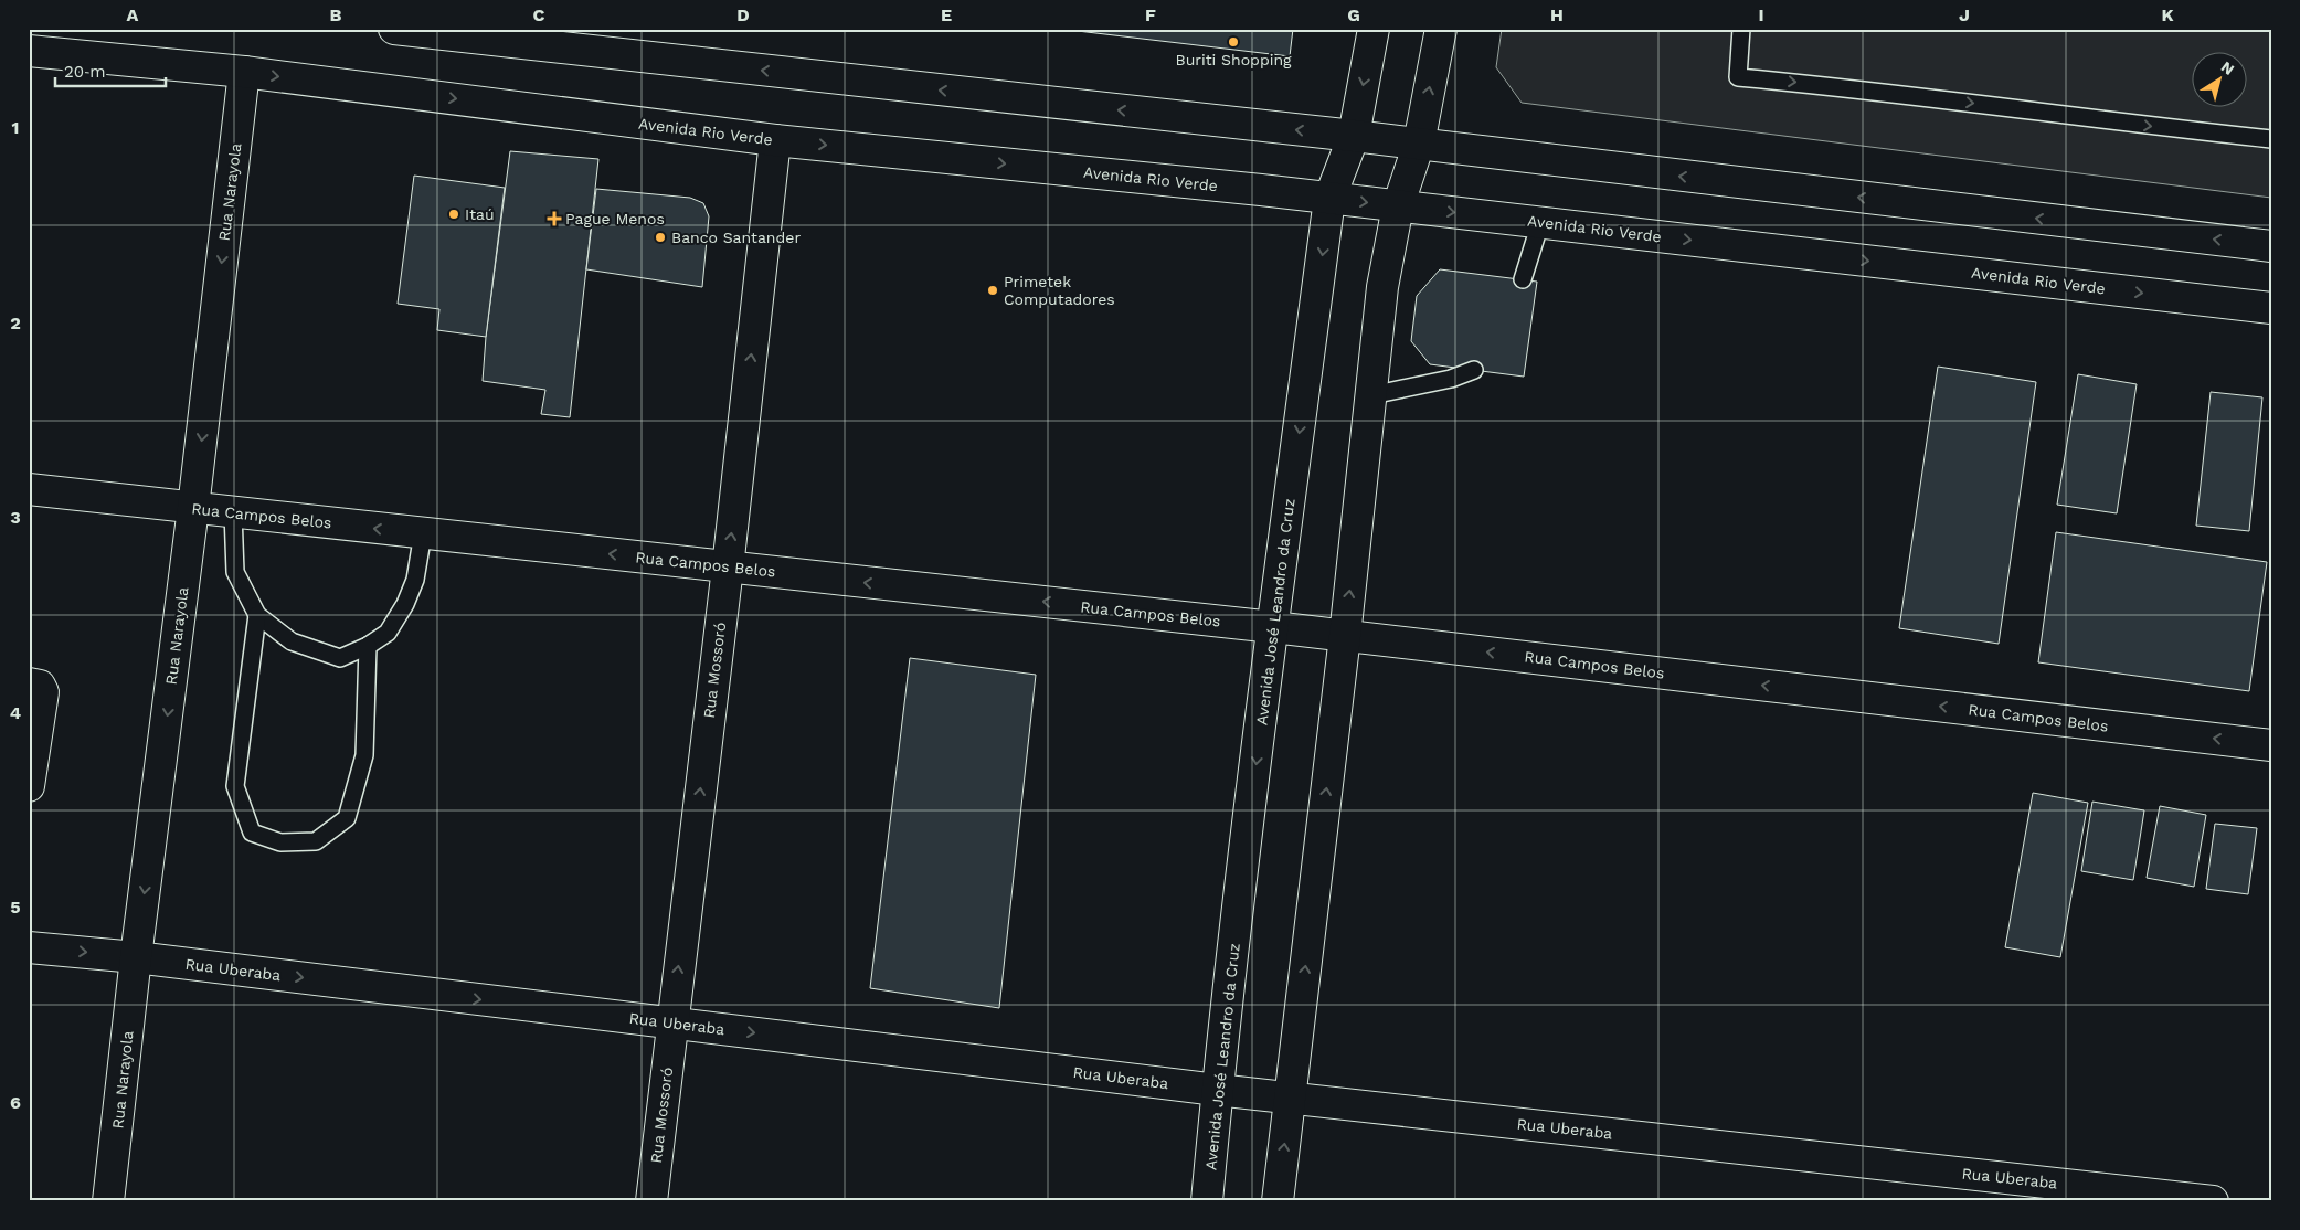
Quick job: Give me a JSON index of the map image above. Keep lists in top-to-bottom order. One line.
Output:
{"streets":{"street":["Avenida Rio Verde","Rua Narayola","Rua Campos Belos","Avenida José Leandro da Cruz","Rua Mossoró","Rua Uberaba"]},"crossings":[["Avenida Rio Verde","Rua Narayola"],["Avenida Rio Verde","Avenida José Leandro da Cruz"],["Avenida Rio Verde","Rua Mossoró"],["Rua Narayola","Rua Campos Belos"],["Rua Narayola","Rua Uberaba"],["Rua Campos Belos","Avenida José Leandro da Cruz"],["Rua Campos Belos","Rua Mossoró"],["Avenida José Leandro da Cruz","Rua Uberaba"],["Rua Mossoró","Rua Uberaba"]],"one_way":["Rua Narayola","Rua Campos Belos","Rua Mossoró","Rua Uberaba"],"places":{"other":["Buriti Shopping","Itaú","Banco Santander","Primetek Computadores"],"health":["Pague Menos"]},"scale_bar":"20 m","north":"top right","grid":{"columns":["A","B","C","D","E","F","G","H","I","J","K"],"rows":["1","2","3","4","5","6"]}}
